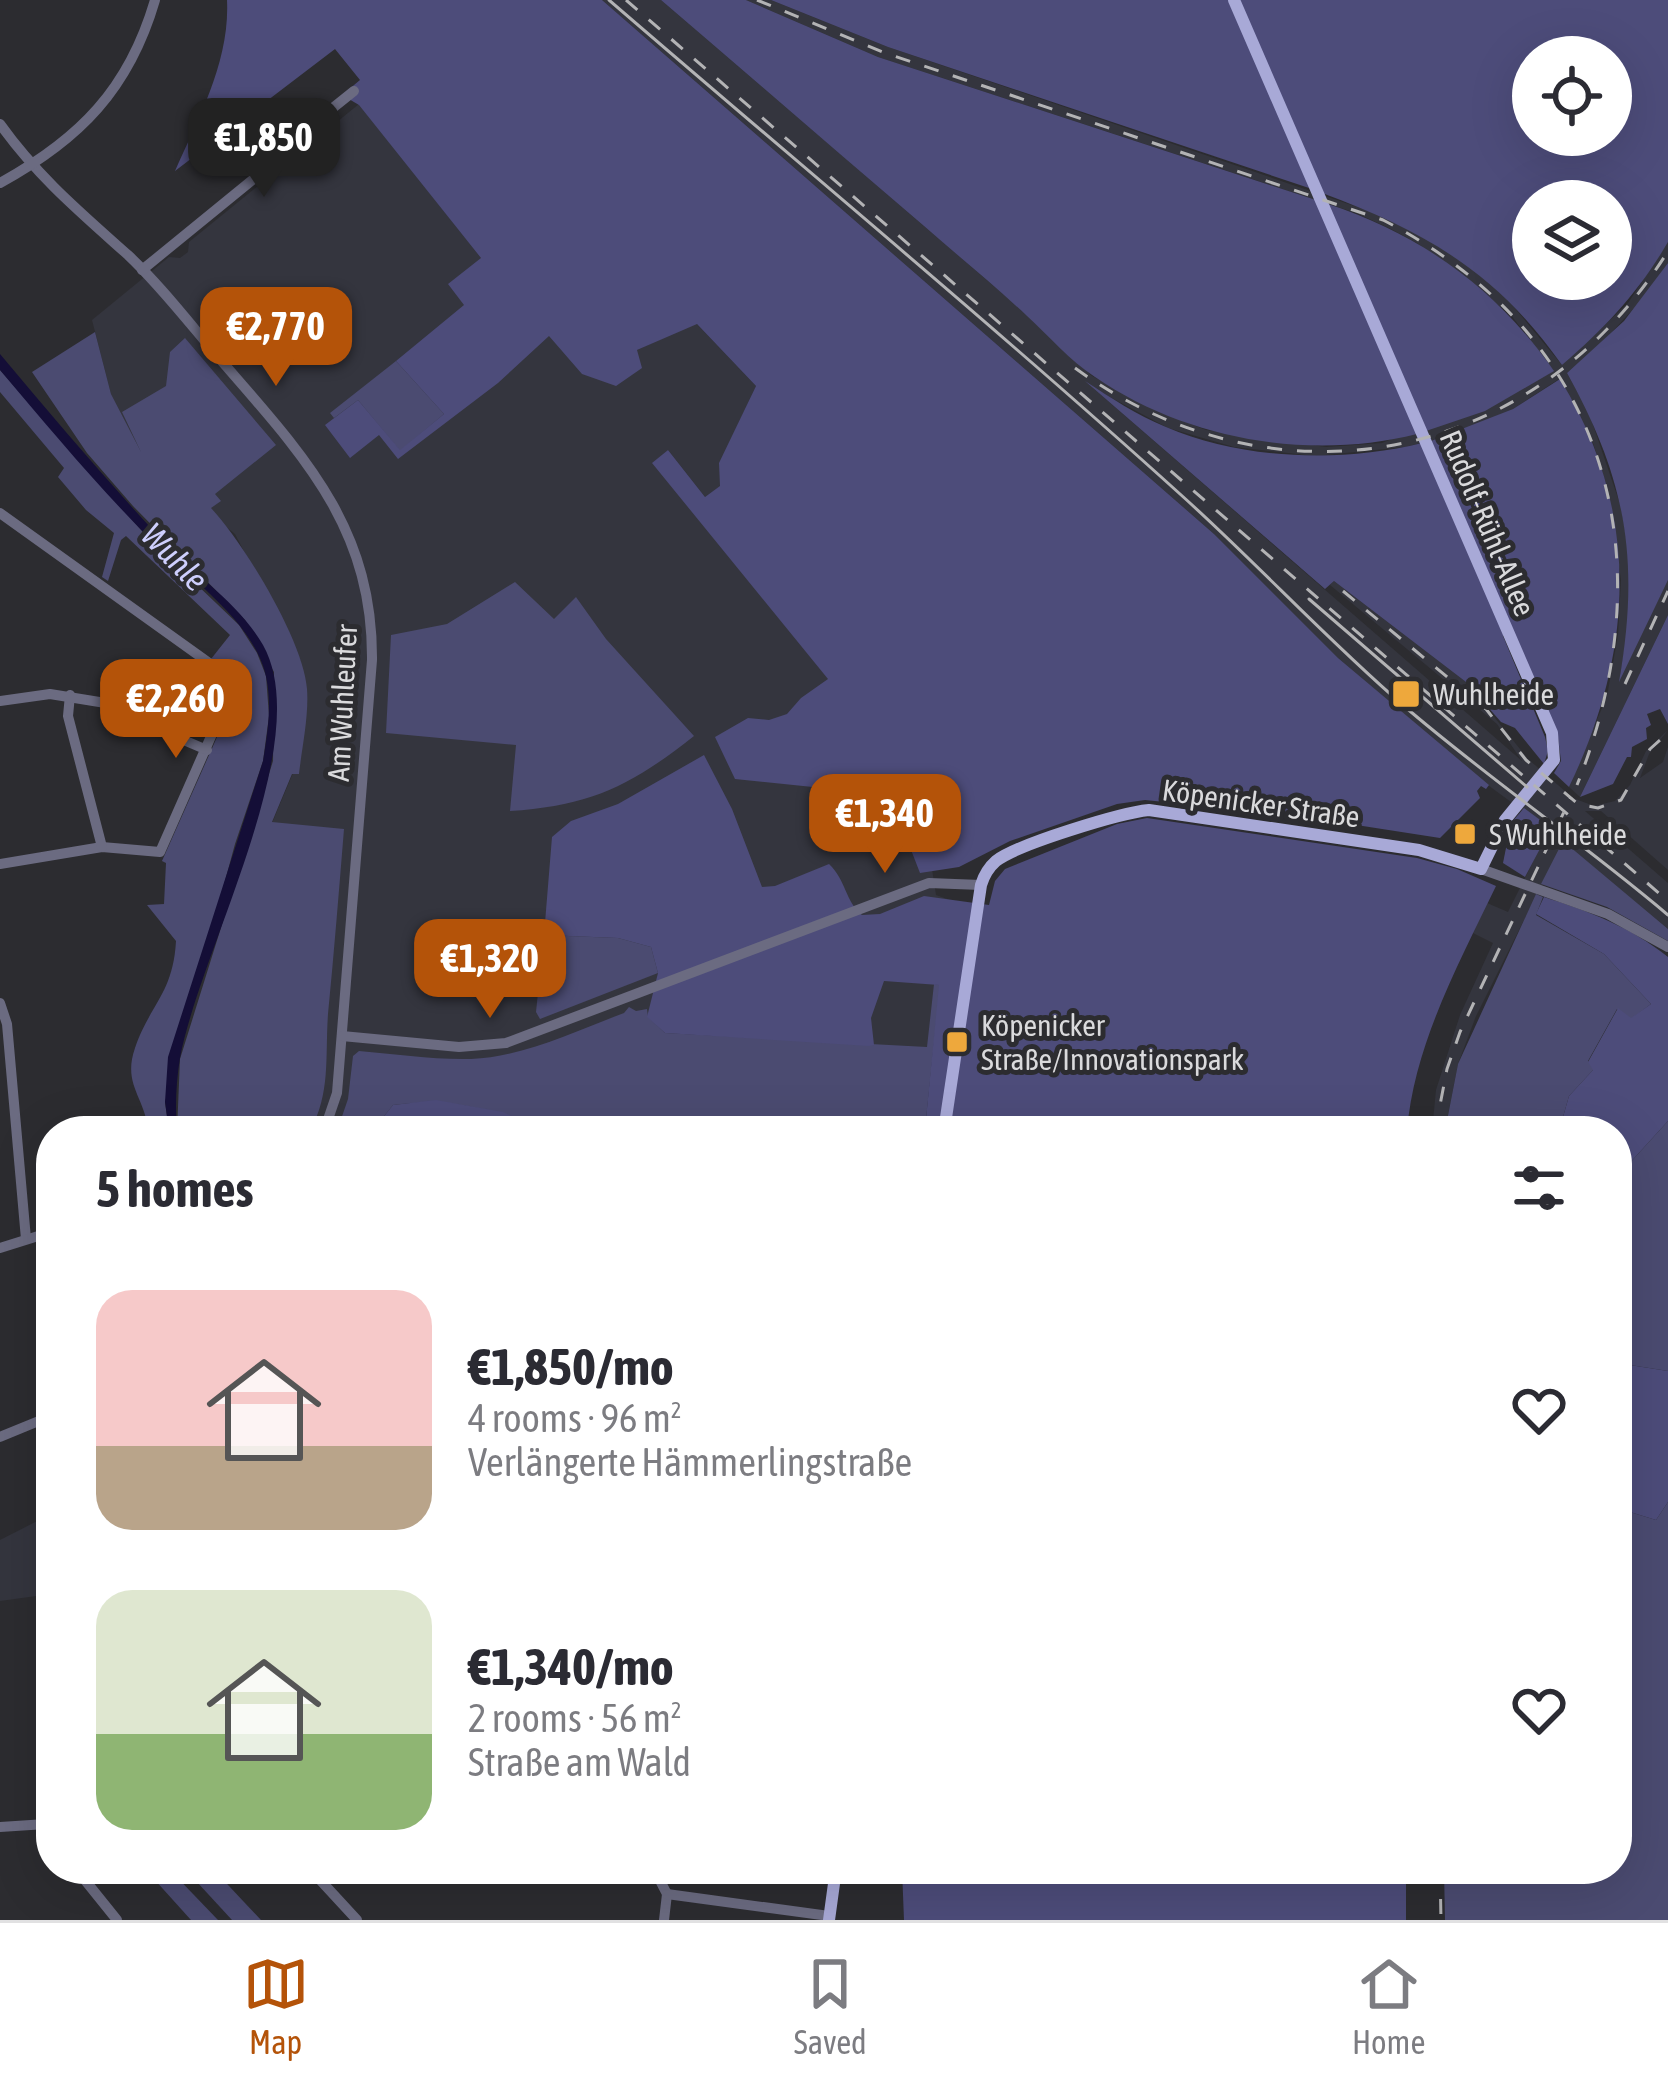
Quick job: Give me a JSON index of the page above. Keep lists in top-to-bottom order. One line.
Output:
{"streets":{"main road":["Rudolf-Rühl-Allee","Köpenicker Straße"],"street":["Am Wuhleufer"]},"crossings":[["Rudolf-Rühl-Allee","Köpenicker Straße"]],"water":["Wuhle"],"places":{"transit":["Wuhlheide","S Wuhlheide","Köpenicker Straße/Innovationspark"]},"page":{"price":["€1,850","€2,770","€2,260","€1,340","€1,320"],"heading":"5 homes","list":[{"name":"€1,850/mo","note":"4 rooms · 96 m² · Verlängerte Hämmerlingstraße"},{"name":"€1,340/mo","note":"2 rooms · 56 m² · Straße am Wald"}],"tabs":["Map","Saved","Home"]}}
